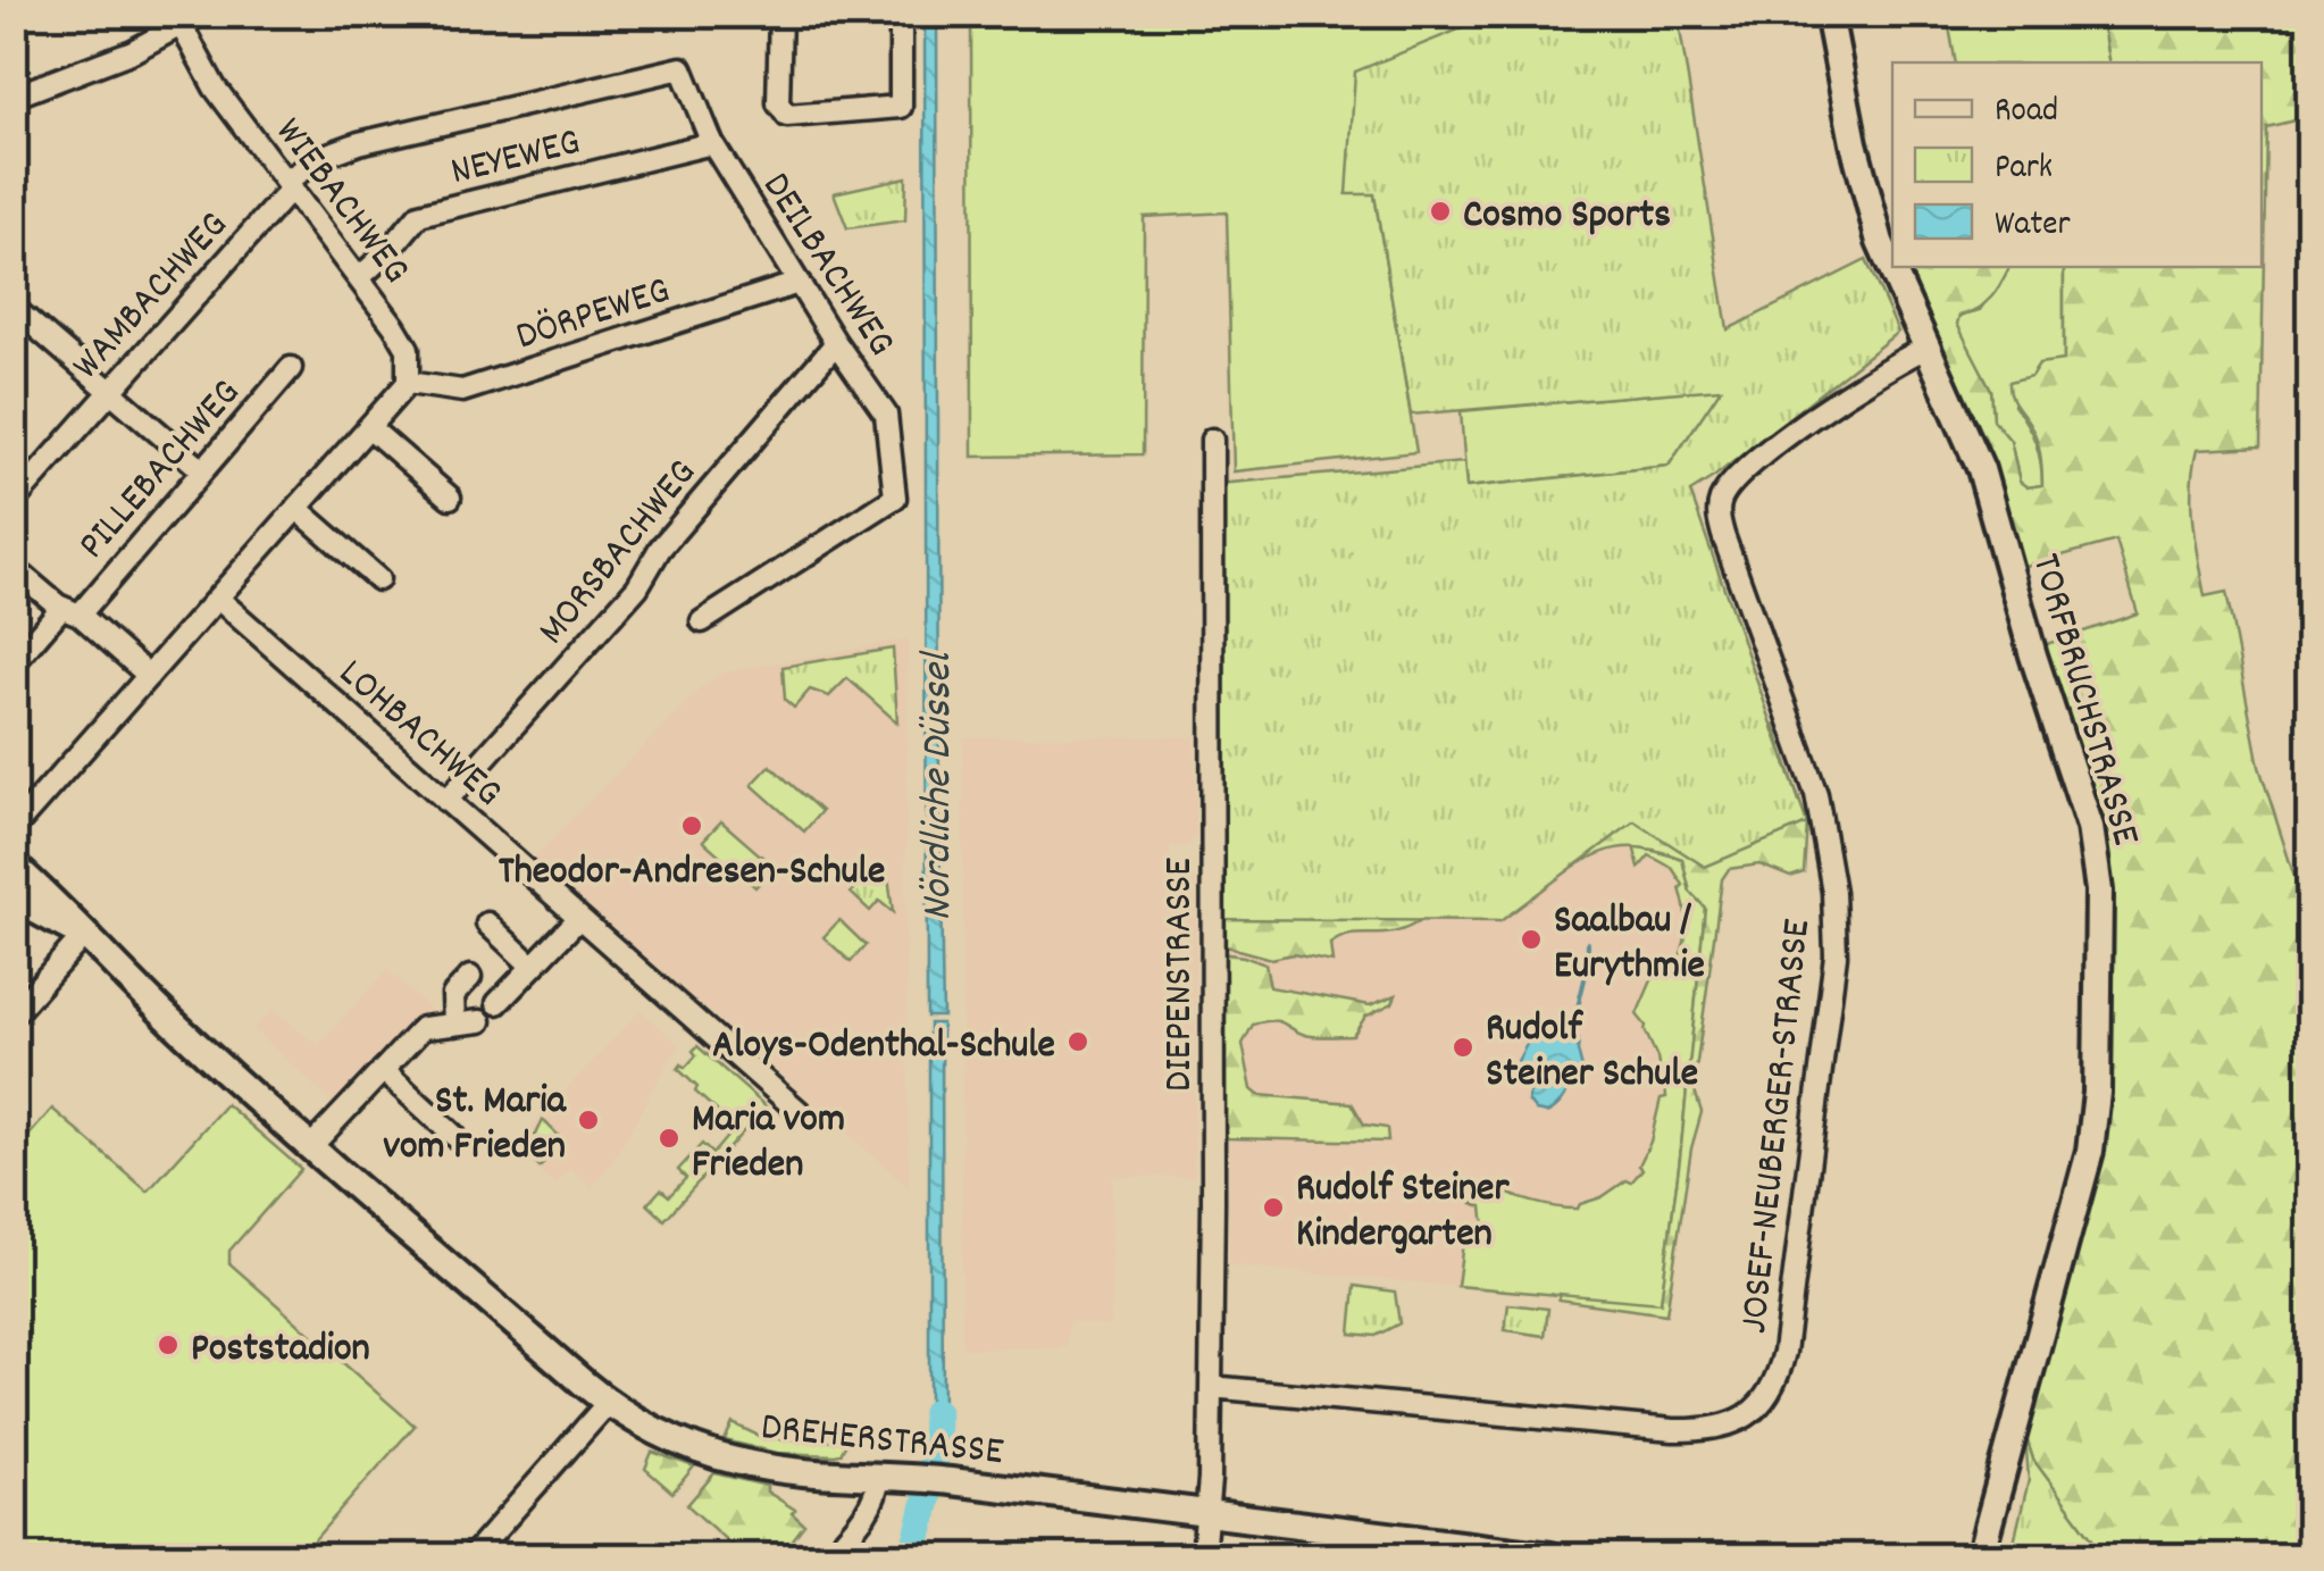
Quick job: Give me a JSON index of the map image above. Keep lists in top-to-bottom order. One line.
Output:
{"streets":{"main road":["TORFBRUCHSTRASSE","DREHERSTRASSE"],"street":["NEYEWEG","WIEBACHWEG","DEILBACHWEG","WAMBACHWEG","DÖRPEWEG","PILLEBACHWEG","MORSBACHWEG","LOHBACHWEG","DIEPENSTRASSE","JOSEF-NEUBERGER-STRASSE"]},"crossings":[["NEYEWEG","WIEBACHWEG"],["NEYEWEG","DEILBACHWEG"],["WIEBACHWEG","WAMBACHWEG"],["WIEBACHWEG","DÖRPEWEG"],["DEILBACHWEG","WAMBACHWEG"],["DEILBACHWEG","DÖRPEWEG"],["DEILBACHWEG","MORSBACHWEG"],["MORSBACHWEG","LOHBACHWEG"],["TORFBRUCHSTRASSE","JOSEF-NEUBERGER-STRASSE"],["DIEPENSTRASSE","JOSEF-NEUBERGER-STRASSE"],["DIEPENSTRASSE","DREHERSTRASSE"]],"water":["Nördliche Düssel"],"places":["Cosmo Sports","Theodor-Andresen-Schule","Saalbau / Eurythmie","Aloys-Odenthal-Schule","Rudolf Steiner Schule","St. Maria vom Frieden","Maria vom Frieden","Rudolf Steiner Kindergarten","Poststadion"],"legend":["Road","Park","Water"]}
